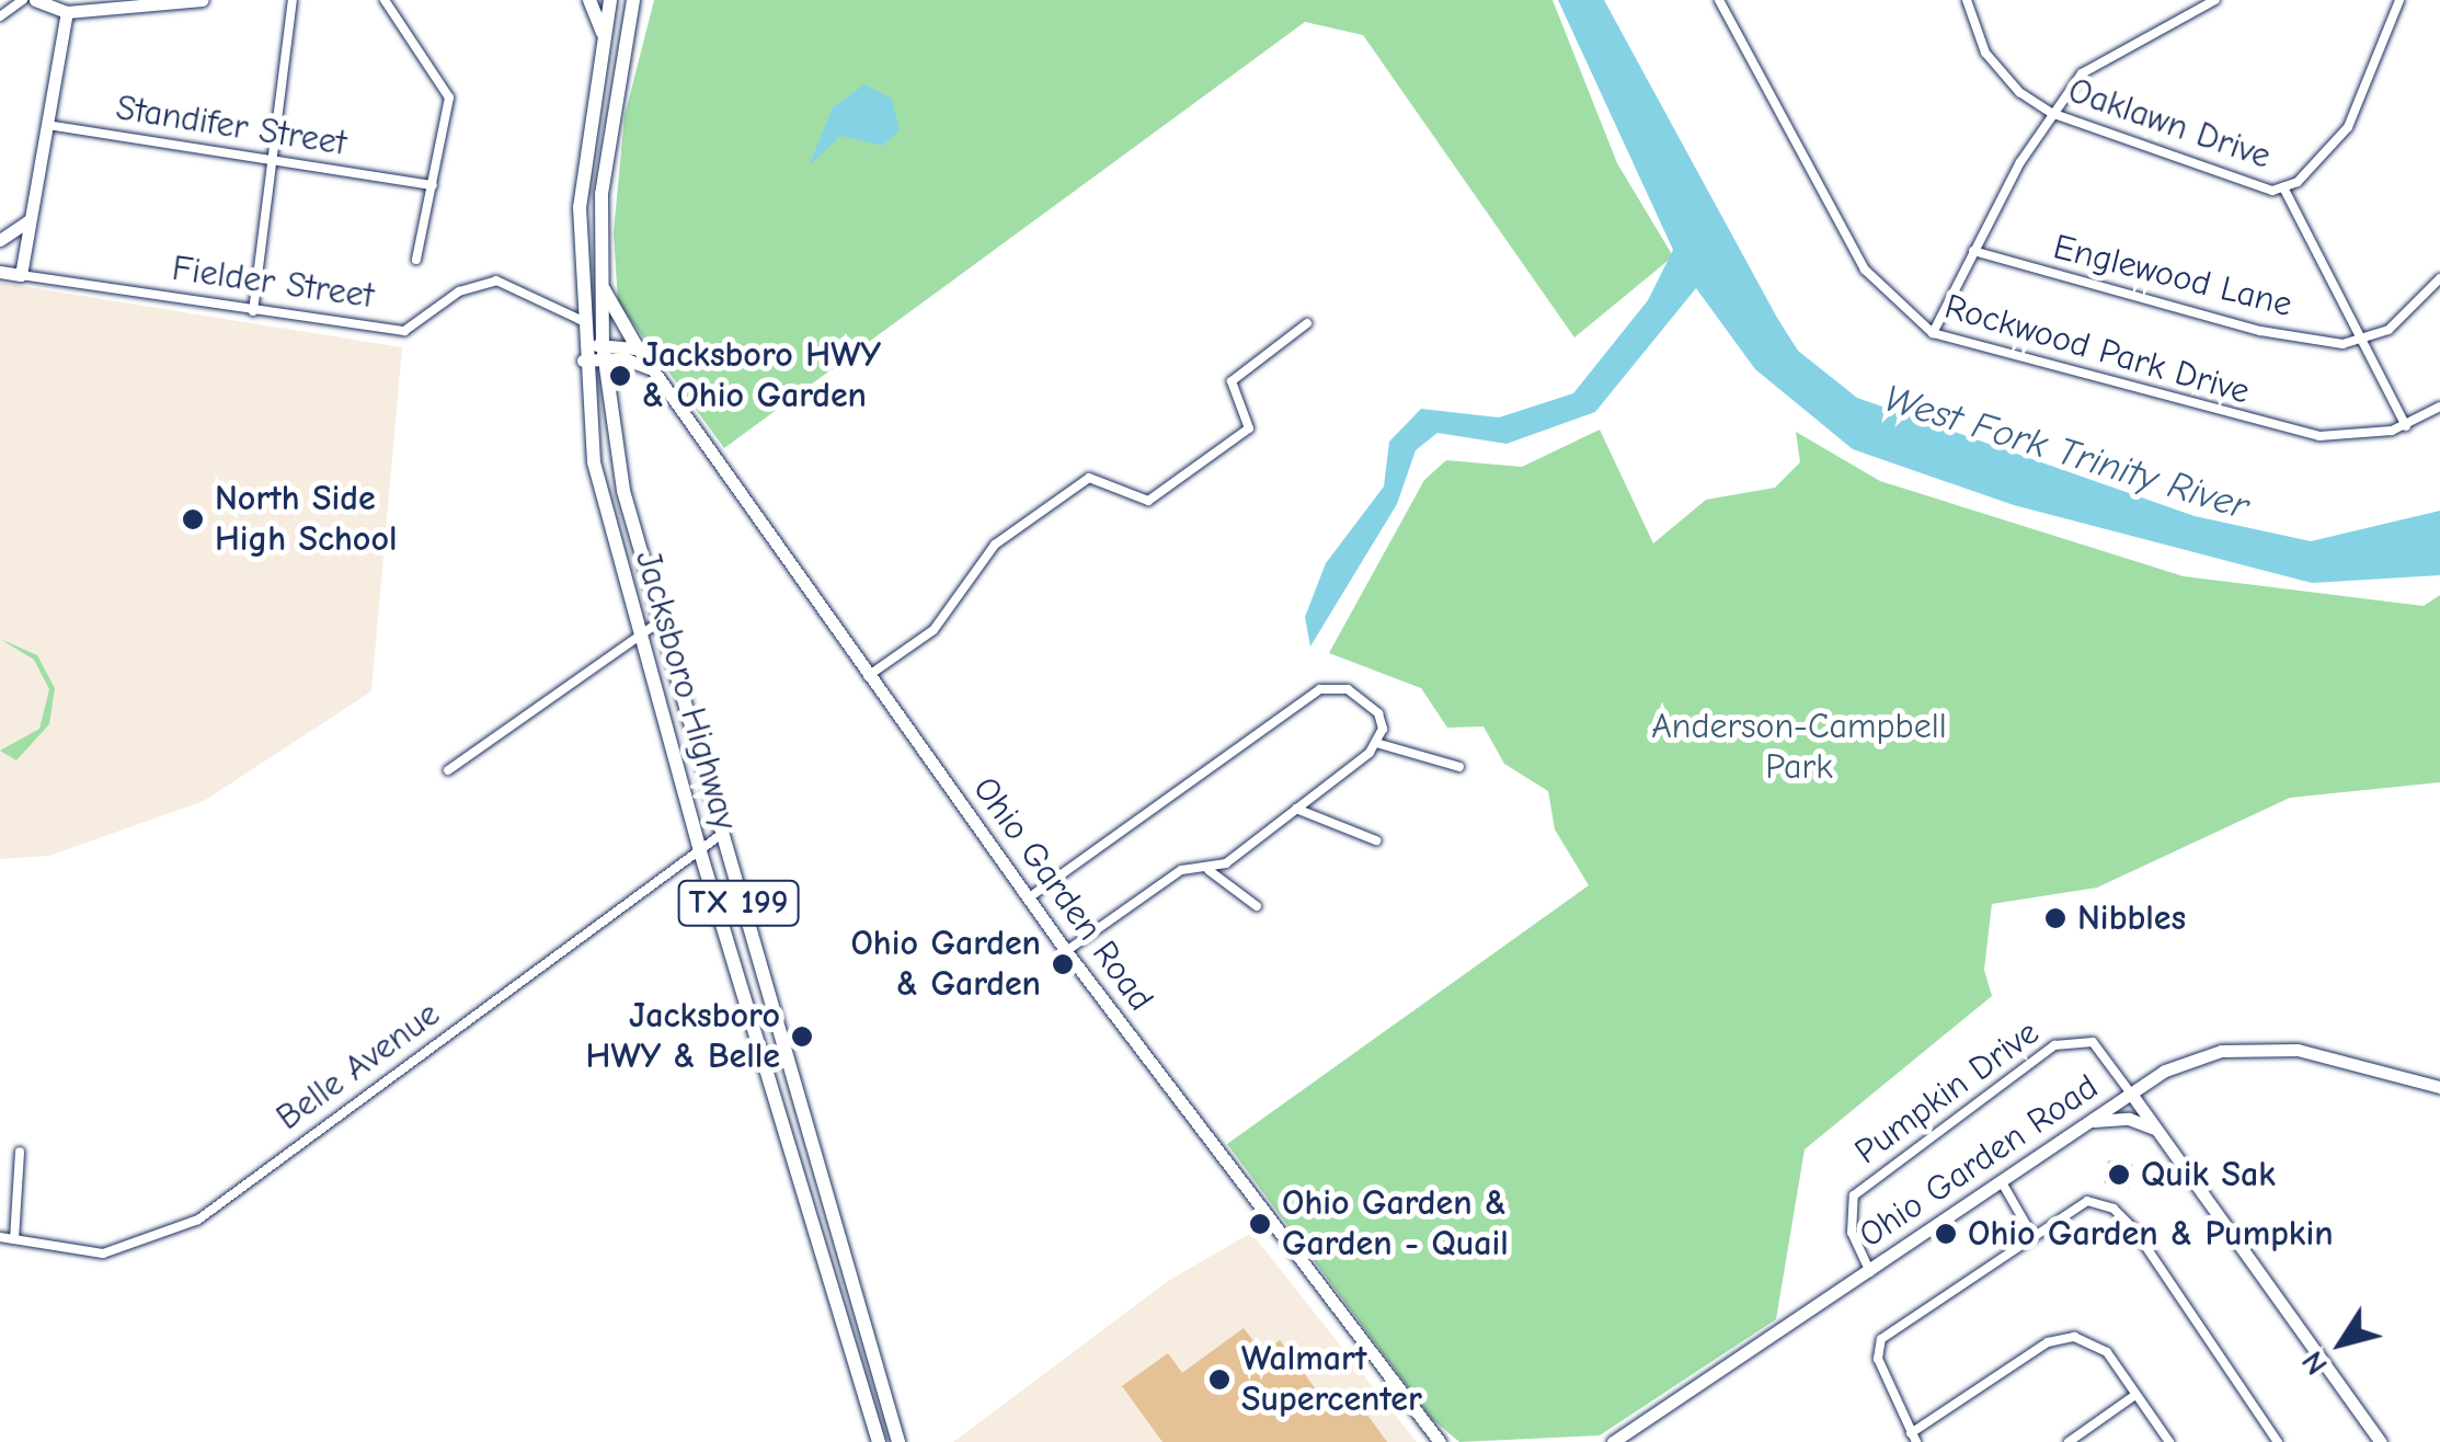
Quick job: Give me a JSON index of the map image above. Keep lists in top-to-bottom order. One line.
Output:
{"streets":{"main road":["Jacksboro Highway","TX 199"],"street":["Oaklawn Drive","Standifer Street","Englewood Lane","Fielder Street","Rockwood Park Drive","Ohio Garden Road","Belle Avenue","Pumpkin Drive"]},"crossings":[["Fielder Street","Jacksboro Highway"],["Jacksboro Highway","Belle Avenue"],["Ohio Garden Road","Pumpkin Drive"]],"water":["West Fork Trinity River"],"parks":["Anderson-Campbell Park"],"places":["Jacksboro HWY & Ohio Garden","North Side High School","Nibbles","Ohio Garden & Garden","Jacksboro HWY & Belle","Quik Sak","Ohio Garden & Garden - Quail","Ohio Garden & Pumpkin","Walmart Supercenter"],"north":"bottom left"}
